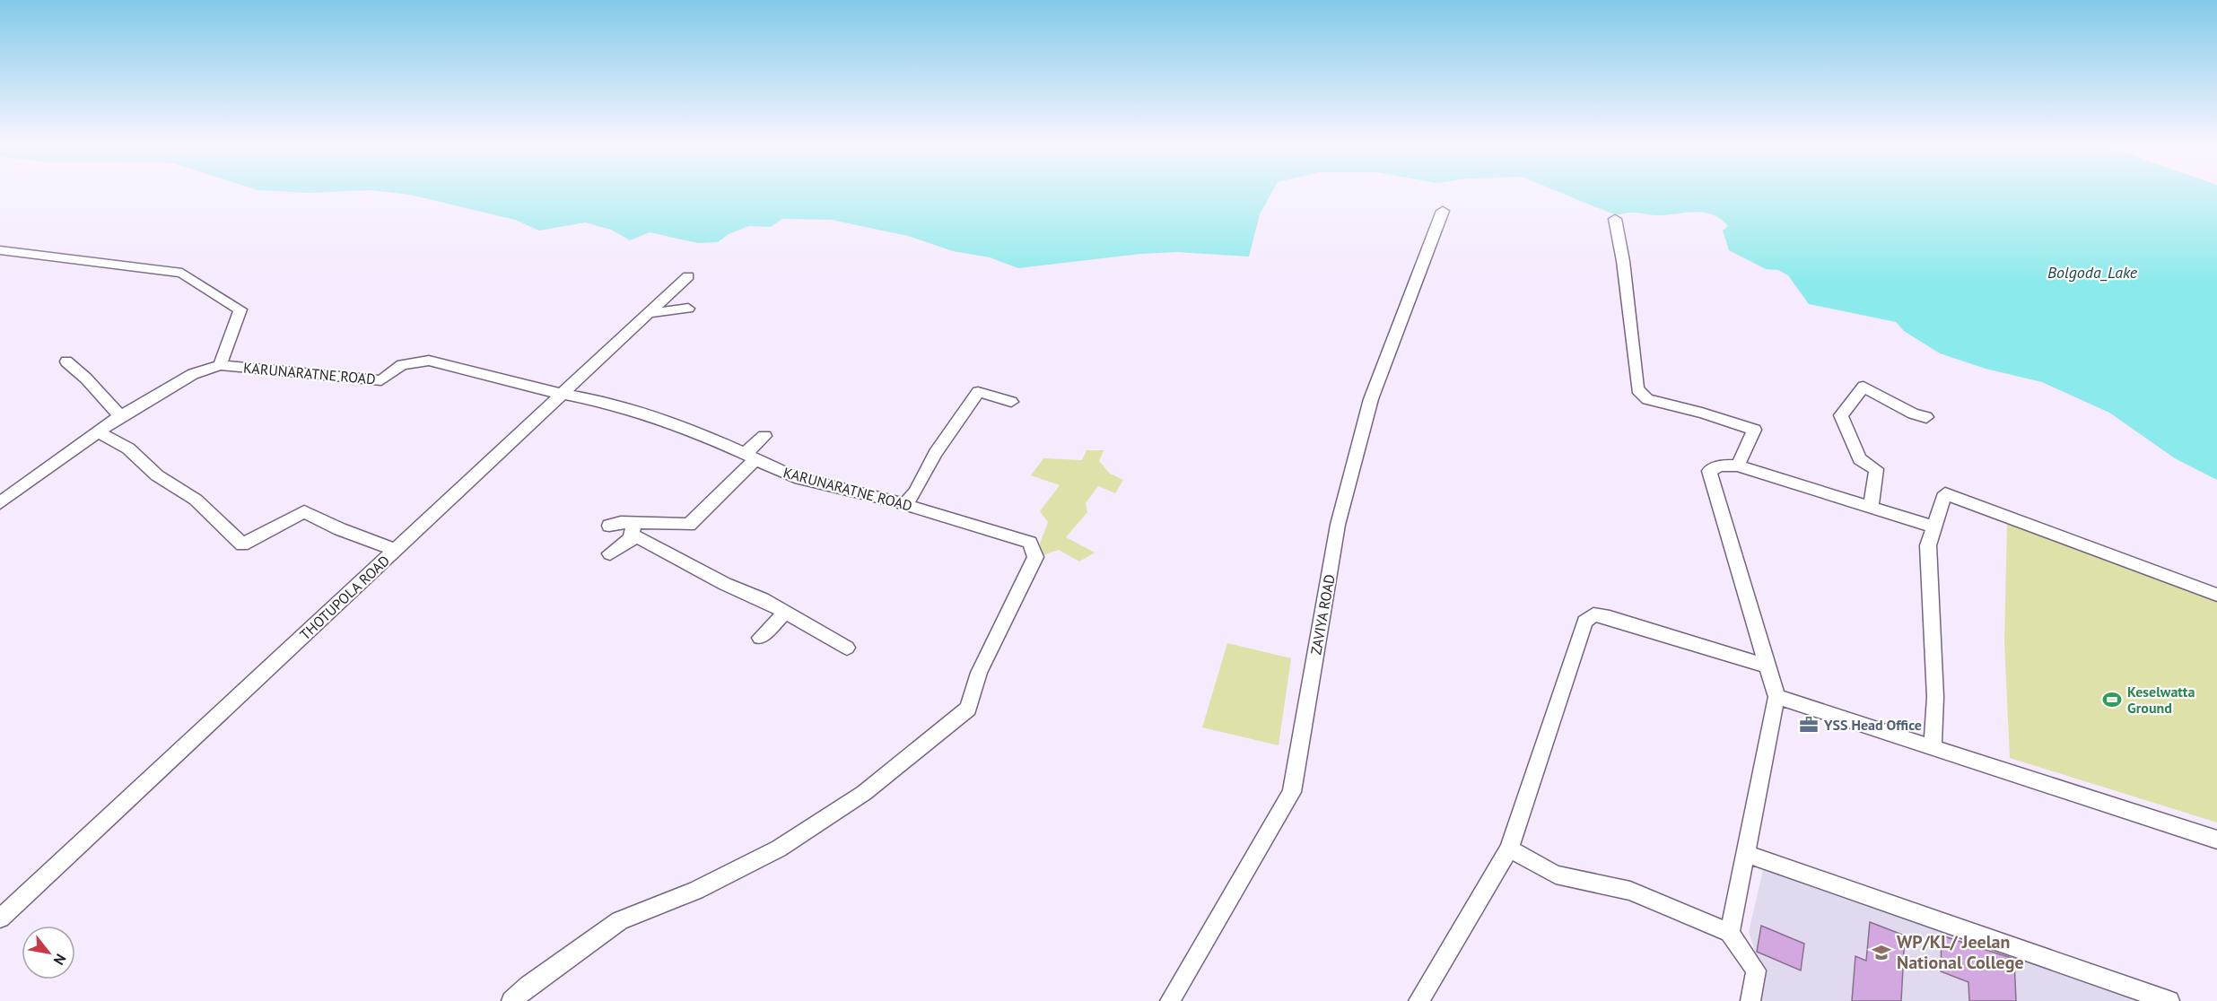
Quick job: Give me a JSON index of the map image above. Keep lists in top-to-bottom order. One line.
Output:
{"streets":{"street":["KARUNARATNE ROAD","THOTUPOLA ROAD","ZAVIYA ROAD"]},"crossings":[["KARUNARATNE ROAD","THOTUPOLA ROAD"]],"water":["Bolgoda_Lake"],"places":{"sports":["Keselwatta Ground"],"office":["YSS Head Office"],"school or university":["WP/KL/ Jeelan National College"]},"north":"bottom right"}
